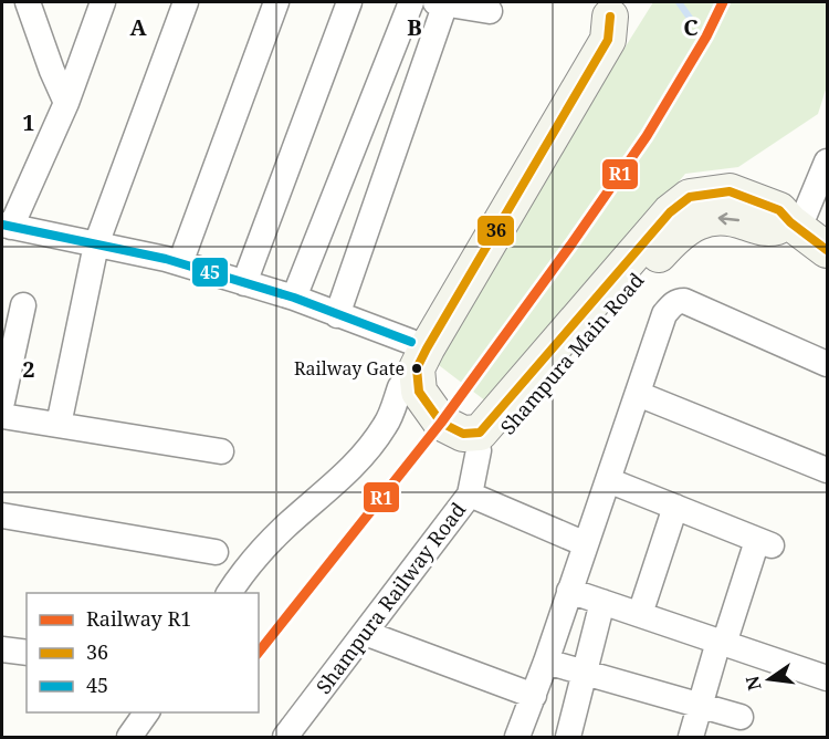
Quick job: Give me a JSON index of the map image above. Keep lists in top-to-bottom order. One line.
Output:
{"streets":{"street":["Shampura Main Road","Shampura Railway Road"]},"crossings":[["Shampura Main Road","Shampura Railway Road"]],"places":["Railway Gate"],"lines":["rail line R1","transit line 36","transit line 45"],"legend":["Railway R1","36","45"],"north":"left","grid":{"columns":["A","B","C"],"rows":["1","2"]}}
